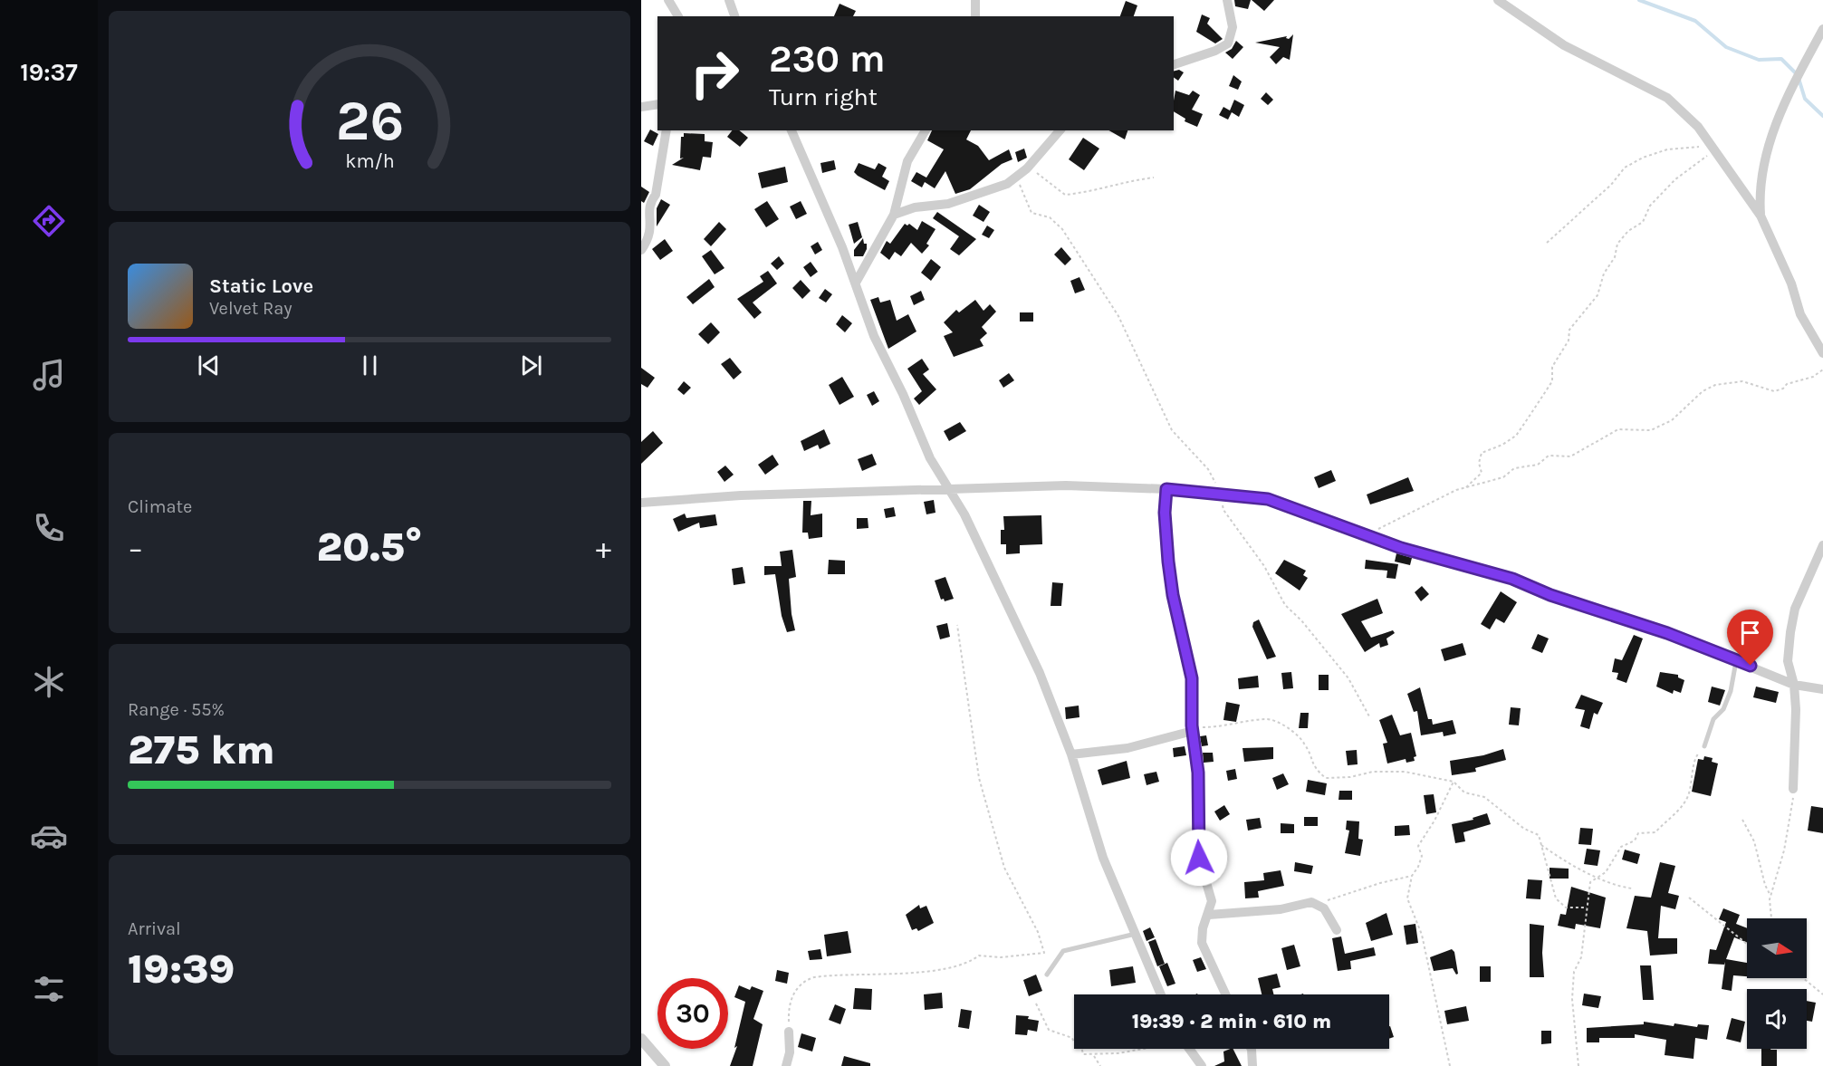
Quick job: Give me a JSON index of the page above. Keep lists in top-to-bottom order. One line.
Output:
{"north":"right","page":{"tabs":"19:37","turn":["230 m","Turn right"],"song":["Static Love","Velvet Ray"],"tile":["Climate",["Range · 55%","275 km"],["Arrival","19:39"]],"heat":["−","20.5°","+"],"limit":"30","trip":"19:39 · 2 min · 610 m","gauge":["26","km/h"]}}
